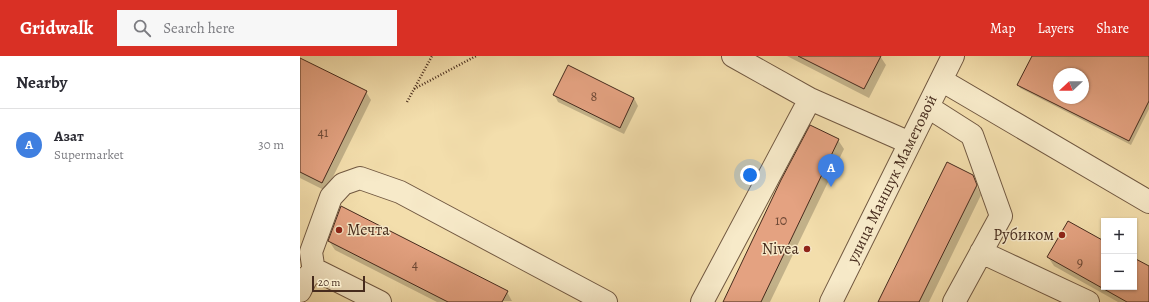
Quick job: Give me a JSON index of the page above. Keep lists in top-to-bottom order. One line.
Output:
{"streets":{"street":["улица Маншук Маметовой"]},"places":["Мечта","Рубиком","Nivea"],"house_numbers":["8","41","10","9","4"],"scale_bar":"20 m","north":"left","page":{"header":"Gridwalk","search":"Search here","nav":["Map","Layers","Share"],"heading":"Nearby","list":[{"mark":"A","name":"Азат","note":"Supermarket","value":"30 m"}],"pins":"A","map_buttons":["+","−"],"scale":"20 m"}}
